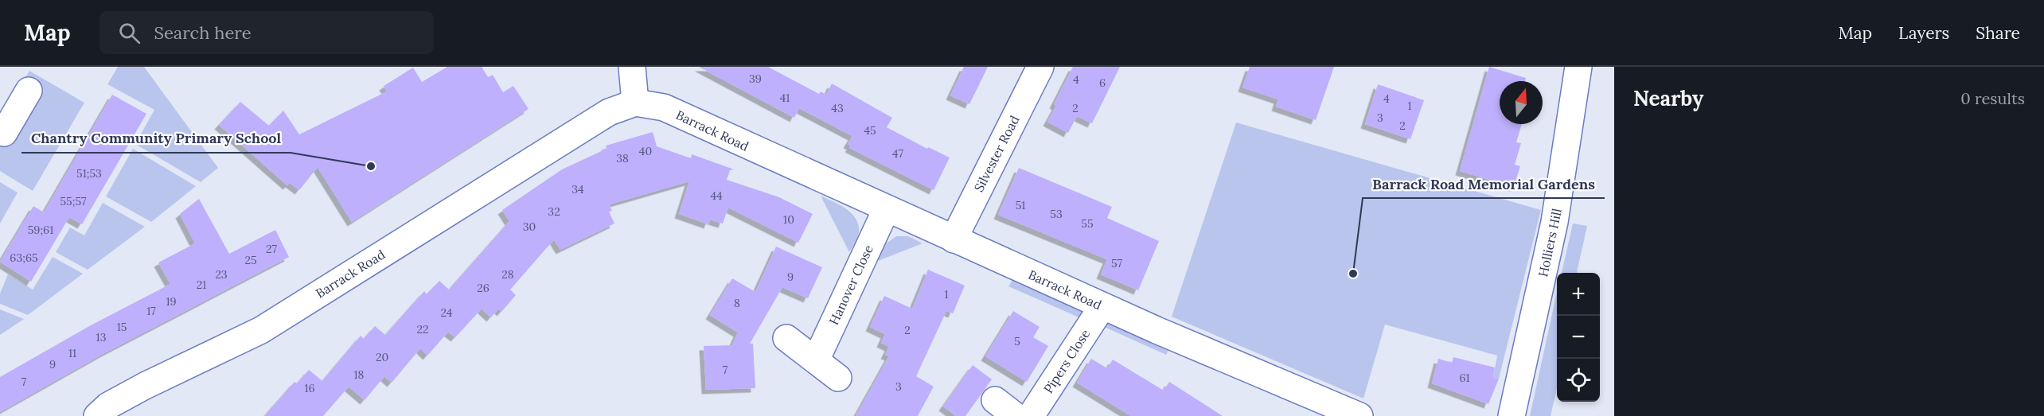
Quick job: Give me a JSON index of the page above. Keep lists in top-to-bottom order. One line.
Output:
{"streets":{"street":["Barrack Road","Silvester Road","Holliers Hill","Hanover Close","Pipers Close"]},"crossings":[["Barrack Road","Silvester Road"],["Barrack Road","Hanover Close"],["Barrack Road","Pipers Close"]],"places":["Chantry Community Primary School","Barrack Road Memorial Gardens"],"house_numbers":["39","4","6","41","4","1","43","2","3","2","45","40","47","38","51;53","34","44","55;57","51","32","53","10","55","30","59;61","27","63;65","25","57","23","28","9","21","26","1","19","8","17","24","15","22","2","13","5","11","20","9","7","18","61","7","3","16"],"north":"top","page":{"header":"Map","search":"Search here","nav":["Map","Layers","Share"],"heading":["Nearby","0 results"],"map_buttons":["+","−"]}}
